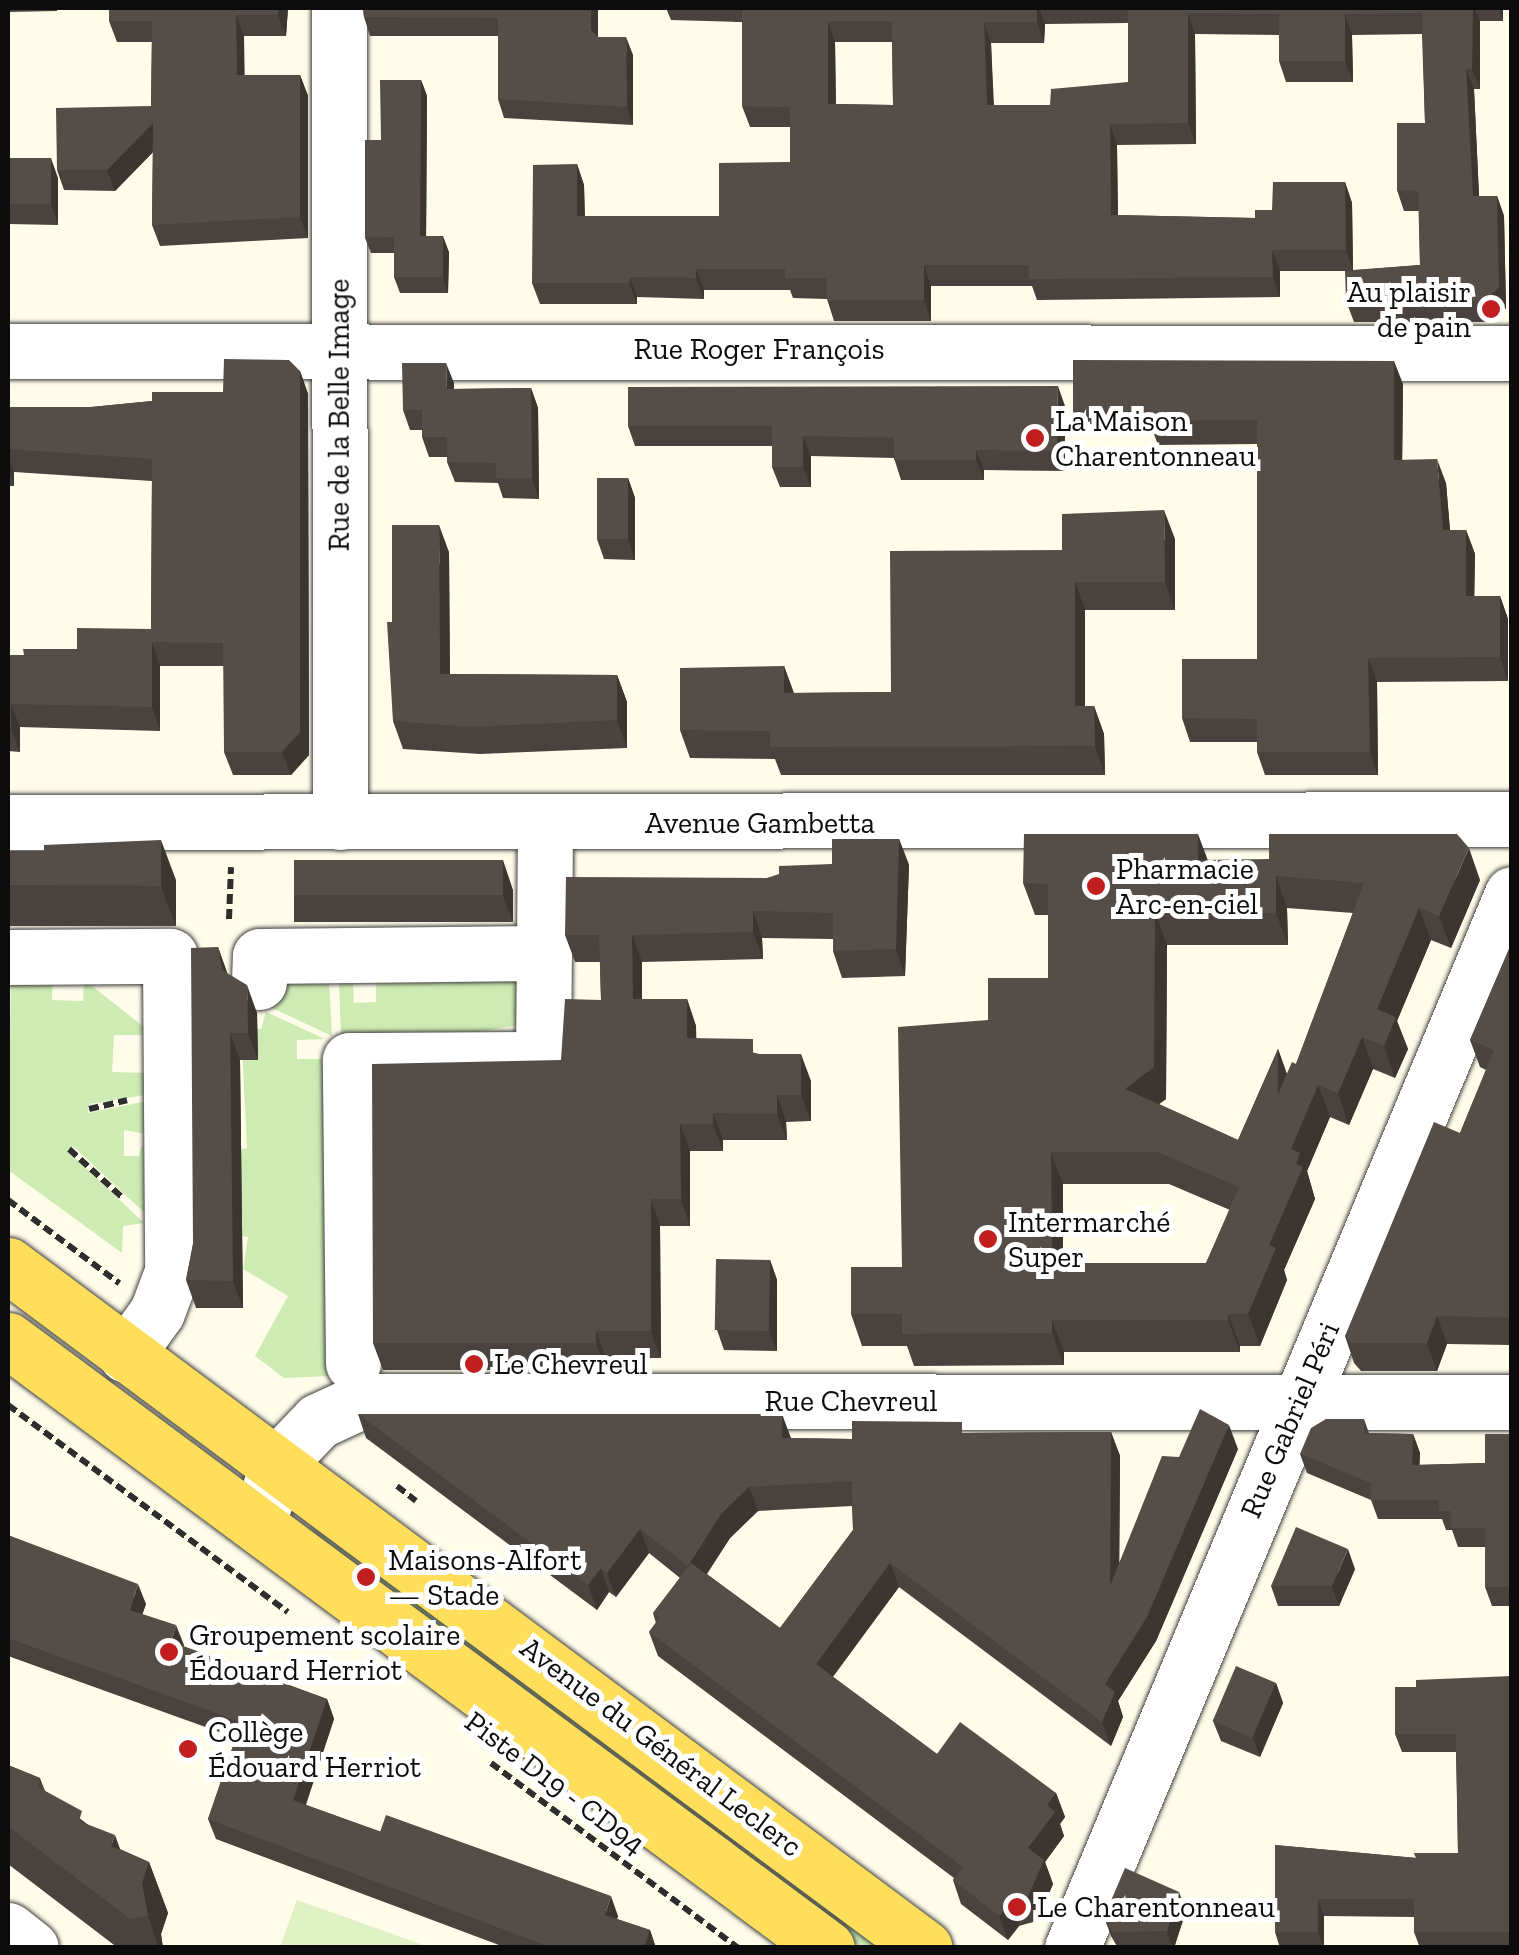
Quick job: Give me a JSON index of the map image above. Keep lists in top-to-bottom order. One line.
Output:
{"streets":{"main road":["Avenue du Général Leclerc"],"street":["Rue Roger François","Rue de la Belle Image","Avenue Gambetta","Rue Chevreul","Rue Gabriel Péri"],"path":["Piste D19 - CD94"]},"crossings":[["Rue Roger François","Rue de la Belle Image"],["Rue de la Belle Image","Avenue Gambetta"],["Rue Chevreul","Rue Gabriel Péri"],["Rue Chevreul","Avenue du Général Leclerc"]],"places":["Au plaisir de pain","La Maison Charentonneau","Pharmacie Arc-en-ciel","Intermarché Super","Le Chevreul","Maisons-Alfort — Stade","Groupement scolaire Édouard Herriot","Collège Édouard Herriot","Le Charentonneau"]}
